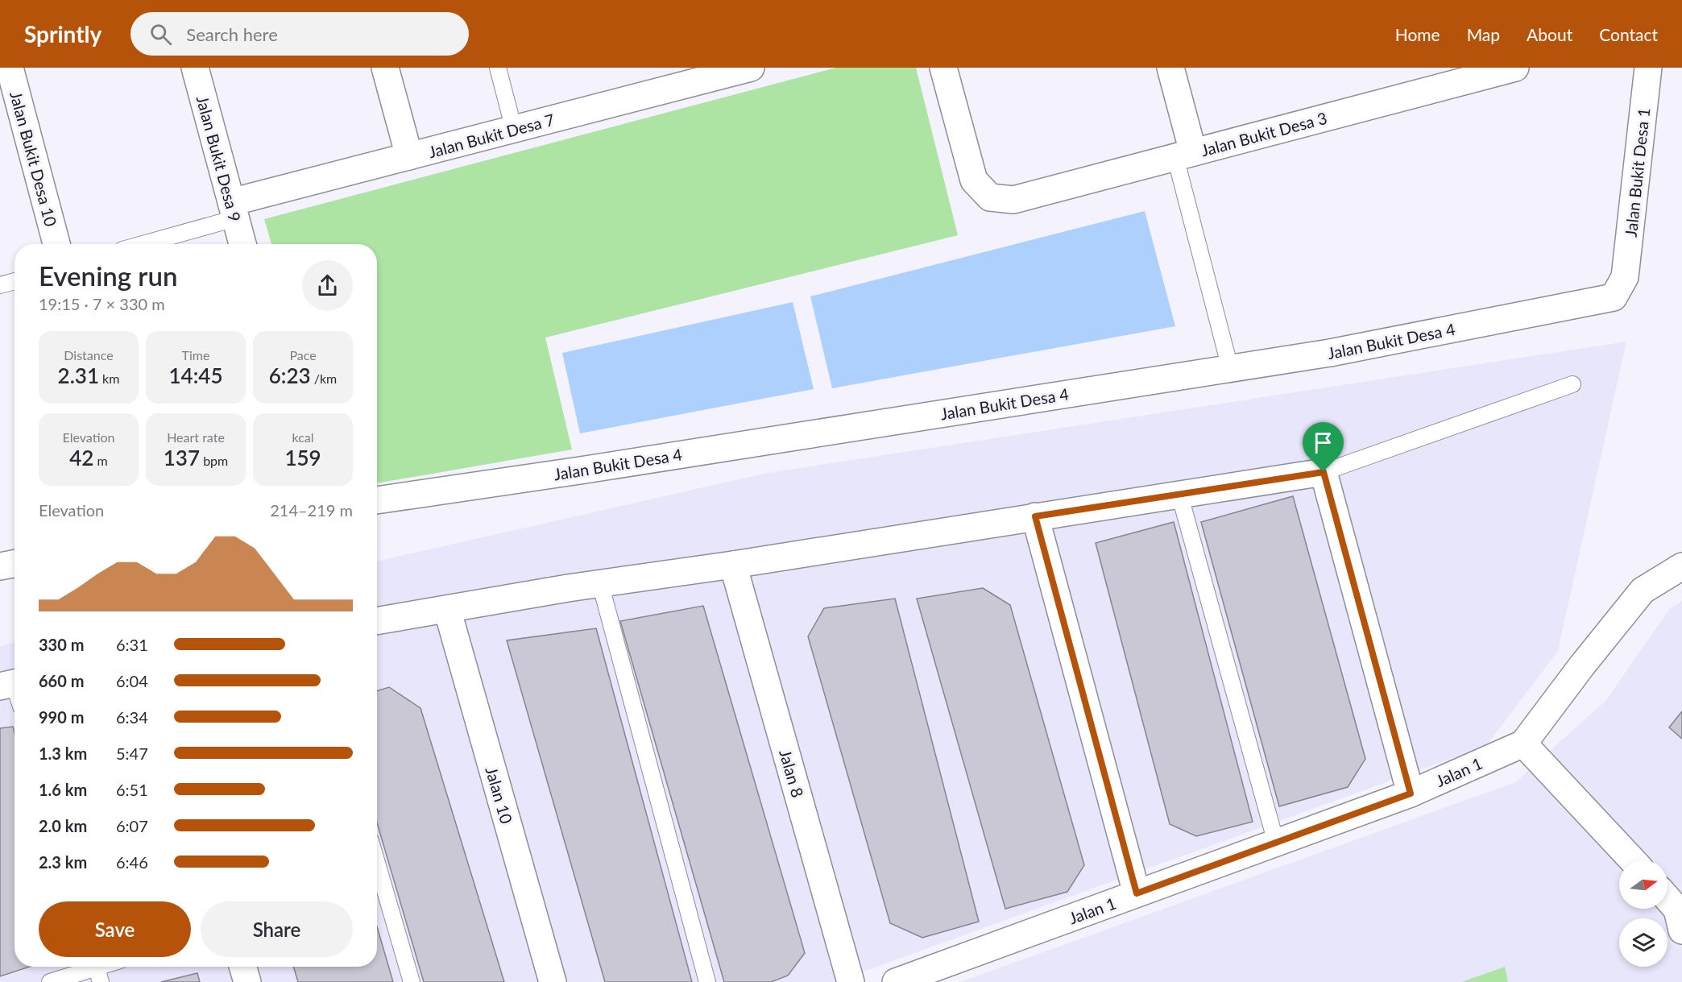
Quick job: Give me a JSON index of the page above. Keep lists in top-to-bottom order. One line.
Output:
{"streets":{"street":["Jalan Bukit Desa 3","Jalan Bukit Desa 7","Jalan Bukit Desa 10","Jalan Bukit Desa 9","Jalan Bukit Desa 1","Jalan Bukit Desa 4","Jalan 1","Jalan 8","Jalan 10"]},"crossings":[["Jalan Bukit Desa 7","Jalan Bukit Desa 9"],["Jalan Bukit Desa 1","Jalan Bukit Desa 4"]],"north":"right","page":{"header":"Sprintly","search":"Search here","nav":["Home","Map","About","Contact"],"heading":["Evening run","19:15 · 7 × 330 m"],"stats":[["Distance","2.31 km"],["Time","14:45"],["Pace","6:23 /km"],["Elevation","42 m"],["Heart rate","137 bpm"],["kcal","159"]],"chart":["Elevation","214–219 m"],"list":[{"name":"330 m","note":"6:31"},{"name":"660 m","note":"6:04"},{"name":"990 m","note":"6:34"},{"name":"1.3 km","note":"5:47"},{"name":"1.6 km","note":"6:51"},{"name":"2.0 km","note":"6:07"},{"name":"2.3 km","note":"6:46"}],"buttons":["Save","Share"]}}
